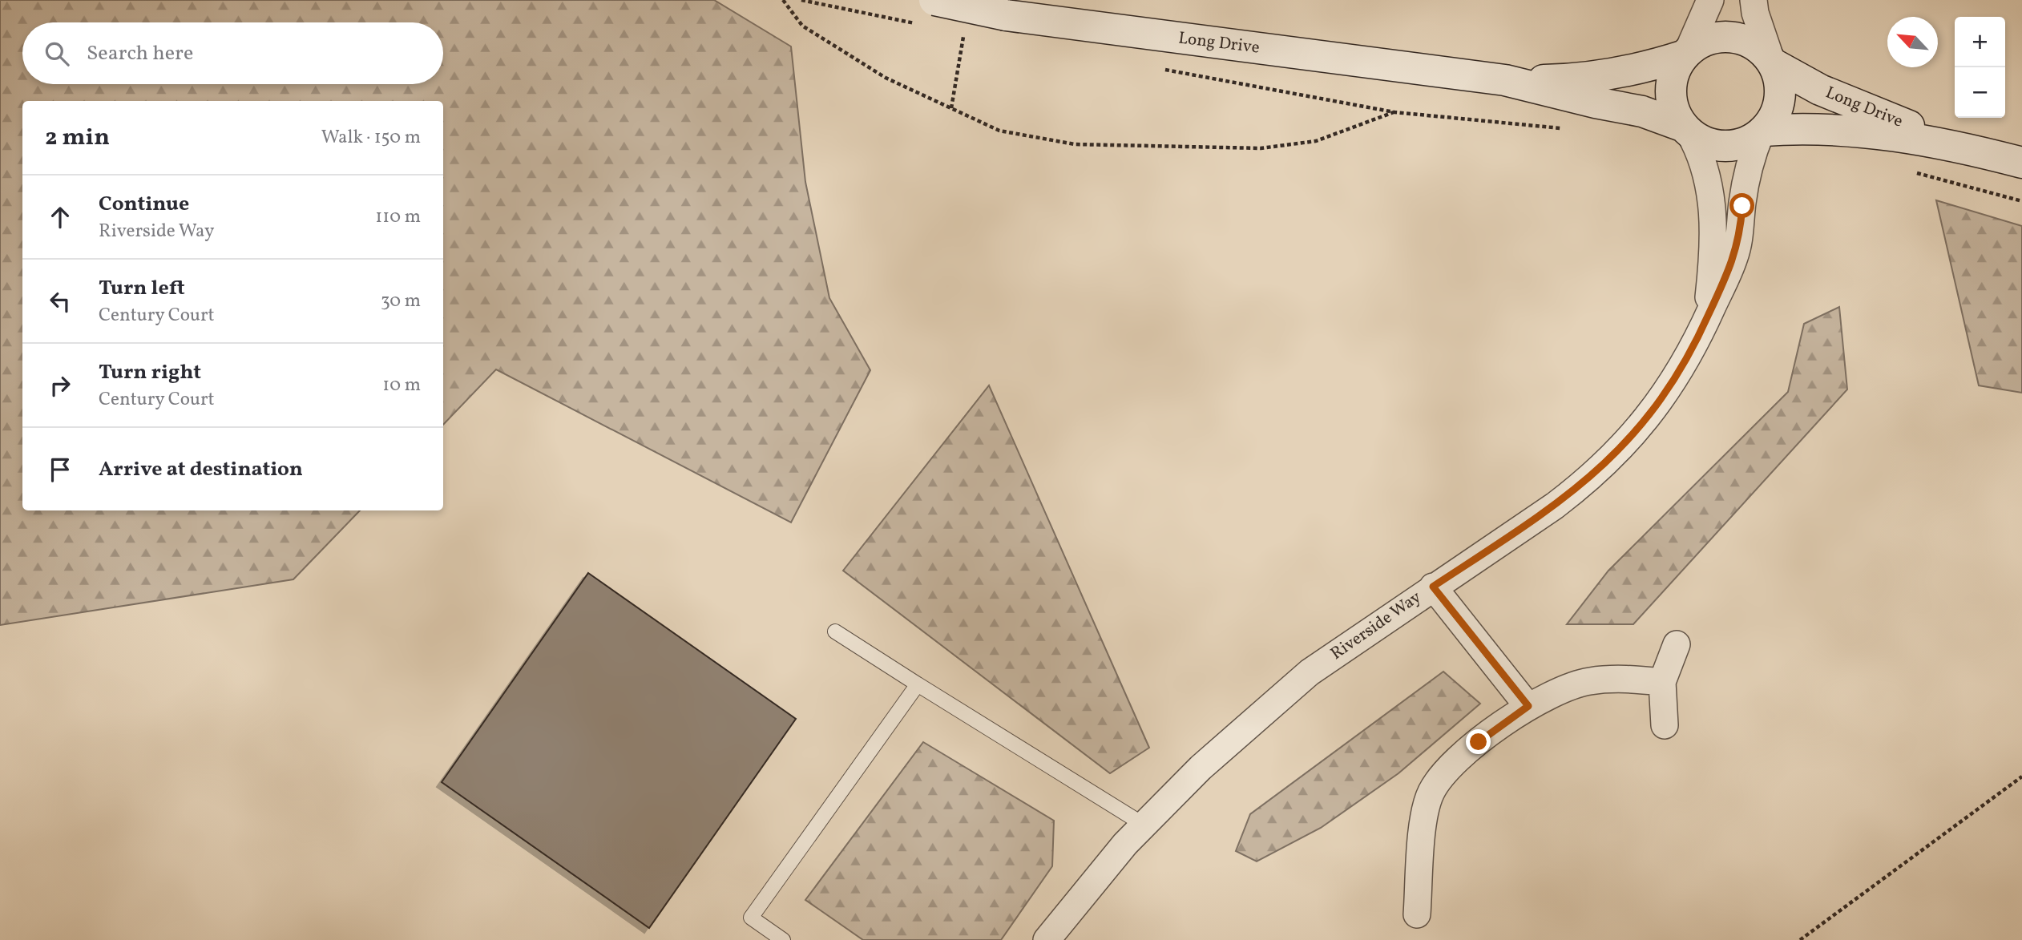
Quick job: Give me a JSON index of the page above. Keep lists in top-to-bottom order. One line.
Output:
{"streets":{"main road":["Long Drive"],"street":["Riverside Way"]},"crossings":[["Long Drive","Riverside Way"]],"north":"top left","page":{"map_buttons":["+","−"],"search":"Search here","heading":["2 min","Walk · 150 m"],"list":[["Continue","Riverside Way","110 m"],["Turn left","Century Court","30 m"],["Turn right","Century Court","10 m"],"Arrive at destination"]}}
